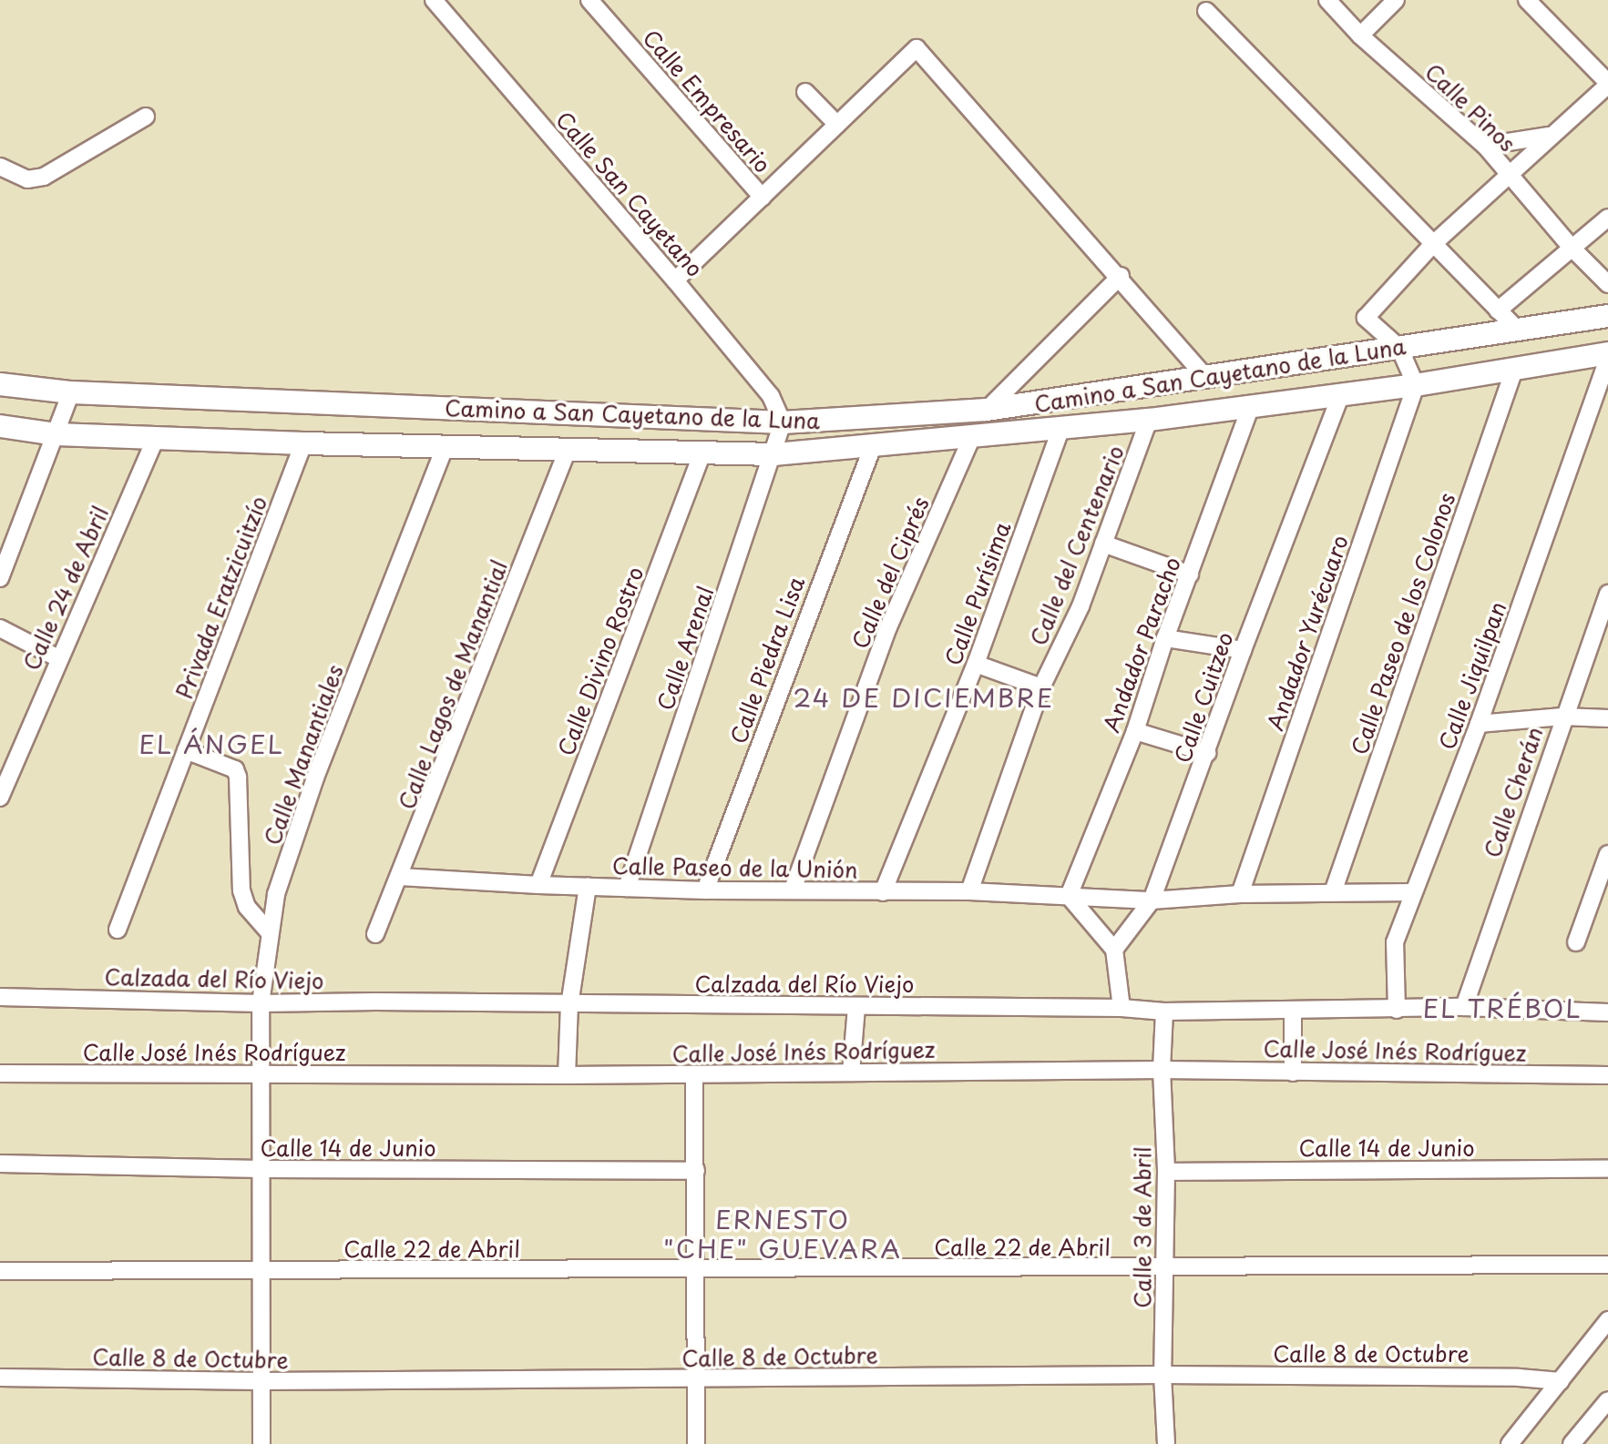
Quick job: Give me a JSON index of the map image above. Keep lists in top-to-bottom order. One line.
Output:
{"streets":{"street":["Calle Empresario","Calle Pinos","Calle San Cayetano","Camino a San Cayetano de la Luna","Calle del Centenario","Calle del Ciprés","Calle 24 de Abril","Calle Purísima","Privada Eratzicuitzío","Calle Paseo de los Colonos","Andador Yurécuaro","Andador Paracho","Calle Arenal","Calle Piedra Lisa","Calle Divino Rostro","Calle Jiquilpan","Calle Lagos de Manantial","Calle Cuitzeo","Calle Manantiales","Calle Cherán","Calle Paseo de la Unión","Calzada del Río Viejo","Calle José Inés Rodríguez","Calle 14 de Junio","Calle 3 de Abril","Calle 22 de Abril","Calle 8 de Octubre"]},"crossings":[["Calle San Cayetano","Camino a San Cayetano de la Luna"],["Calle San Cayetano","Calle Arenal"],["Camino a San Cayetano de la Luna","Calle del Centenario"],["Camino a San Cayetano de la Luna","Calle del Ciprés"],["Camino a San Cayetano de la Luna","Calle 24 de Abril"],["Camino a San Cayetano de la Luna","Calle Purísima"],["Camino a San Cayetano de la Luna","Privada Eratzicuitzío"],["Camino a San Cayetano de la Luna","Calle Paseo de los Colonos"],["Camino a San Cayetano de la Luna","Andador Yurécuaro"],["Camino a San Cayetano de la Luna","Andador Paracho"],["Camino a San Cayetano de la Luna","Calle Arenal"],["Camino a San Cayetano de la Luna","Calle Piedra Lisa"],["Camino a San Cayetano de la Luna","Calle Divino Rostro"],["Camino a San Cayetano de la Luna","Calle Lagos de Manantial"],["Camino a San Cayetano de la Luna","Calle Cuitzeo"],["Camino a San Cayetano de la Luna","Calle Manantiales"],["Calle del Centenario","Calle Paseo de la Unión"],["Calle del Ciprés","Calle Paseo de la Unión"],["Calle Purísima","Calle Paseo de la Unión"],["Calle Paseo de los Colonos","Calle Paseo de la Unión"],["Andador Yurécuaro","Calle Paseo de la Unión"],["Andador Paracho","Calle Paseo de la Unión"],["Calle Arenal","Calle Paseo de la Unión"],["Calle Piedra Lisa","Calle Paseo de la Unión"],["Calle Divino Rostro","Calle Paseo de la Unión"],["Calle Jiquilpan","Calle Paseo de la Unión"],["Calle Jiquilpan","Calzada del Río Viejo"],["Calle Lagos de Manantial","Calle Paseo de la Unión"],["Calle Cuitzeo","Calle Paseo de la Unión"],["Calle Manantiales","Calzada del Río Viejo"],["Calle Manantiales","Calle José Inés Rodríguez"],["Calle Manantiales","Calle 14 de Junio"],["Calle Manantiales","Calle 22 de Abril"],["Calle Manantiales","Calle 8 de Octubre"],["Calle Cherán","Calzada del Río Viejo"],["Calzada del Río Viejo","Calle 3 de Abril"],["Calle José Inés Rodríguez","Calle 3 de Abril"],["Calle 14 de Junio","Calle 3 de Abril"],["Calle 3 de Abril","Calle 22 de Abril"],["Calle 3 de Abril","Calle 8 de Octubre"]],"districts":["24 DE DICIEMBRE","EL ÁNGEL","EL TRÉBOL","ERNESTO \"CHE\" GUEVARA"]}
